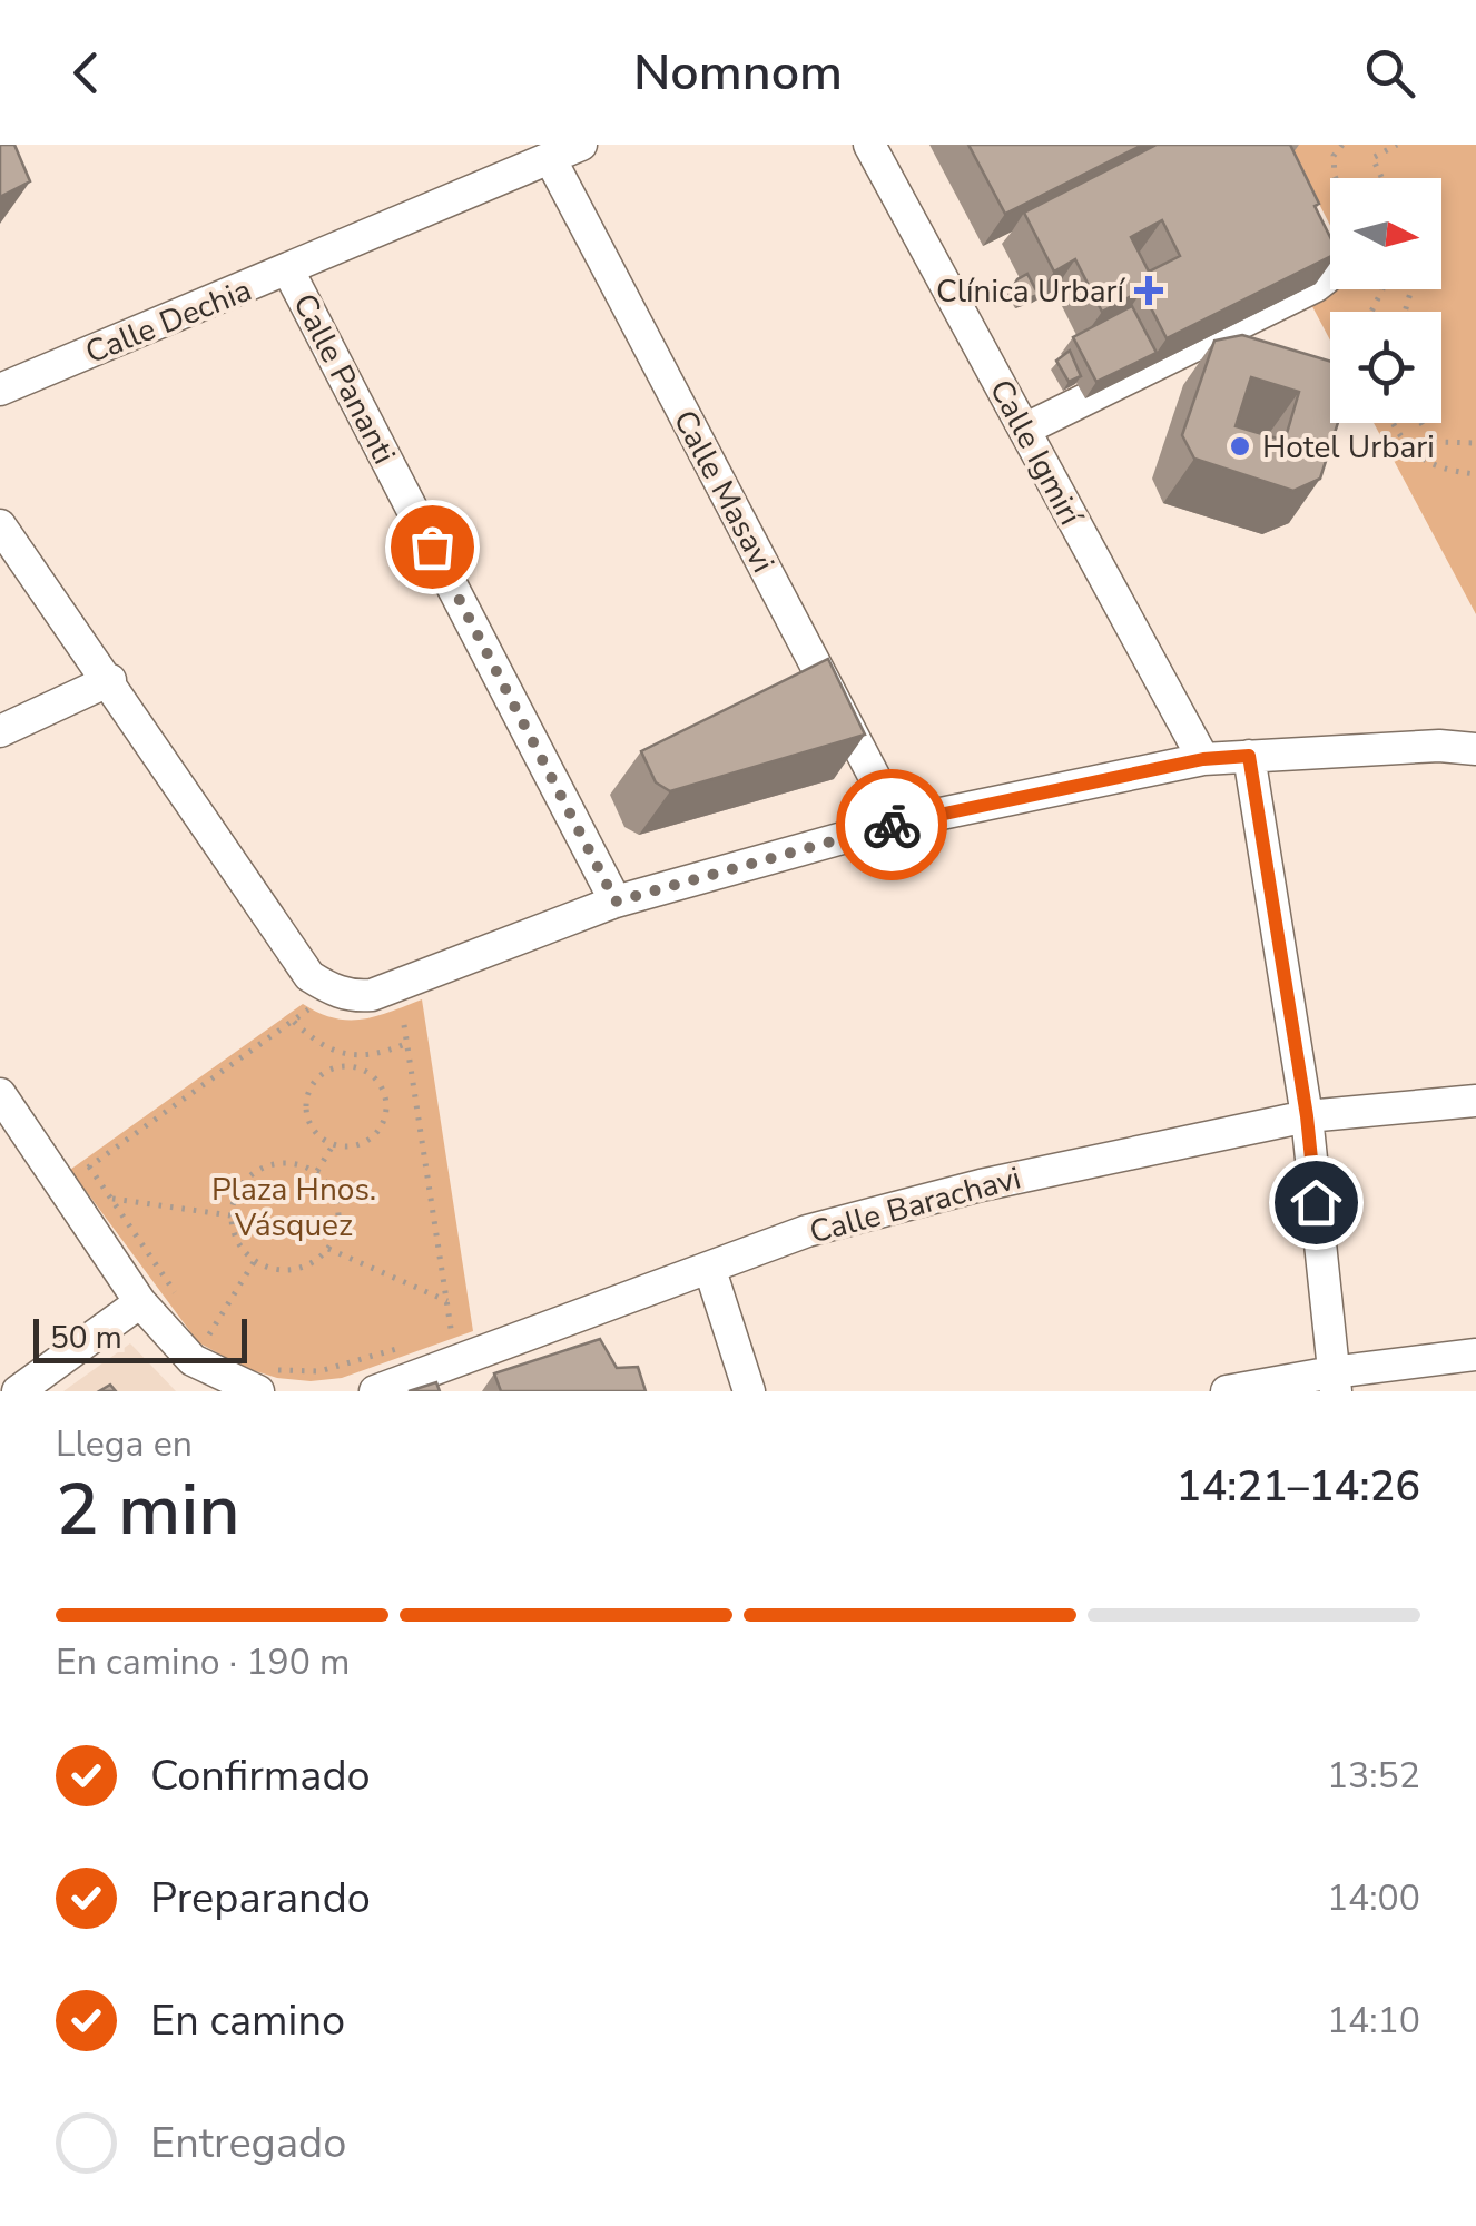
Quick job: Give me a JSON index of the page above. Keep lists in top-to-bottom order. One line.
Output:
{"streets":{"street":["Calle Dechia","Calle Pananti","Calle Igmirí","Calle Masavi","Calle Barachavi"]},"crossings":[["Calle Dechia","Calle Pananti"],["Calle Dechia","Calle Masavi"]],"parks":["Plaza Hnos. Vásquez"],"places":{"health":["Clínica Urbarí"],"other":["Hotel Urbari"]},"scale_bar":"50 m","north":"right","page":{"header":"Nomnom","scale":"50 m","heading":["2 min","Llega en","14:21–14:26"],"bar":"En camino · 190 m","list":[["Confirmado","13:52"],["Preparando","14:00"],["En camino","14:10"],"Entregado"]}}
